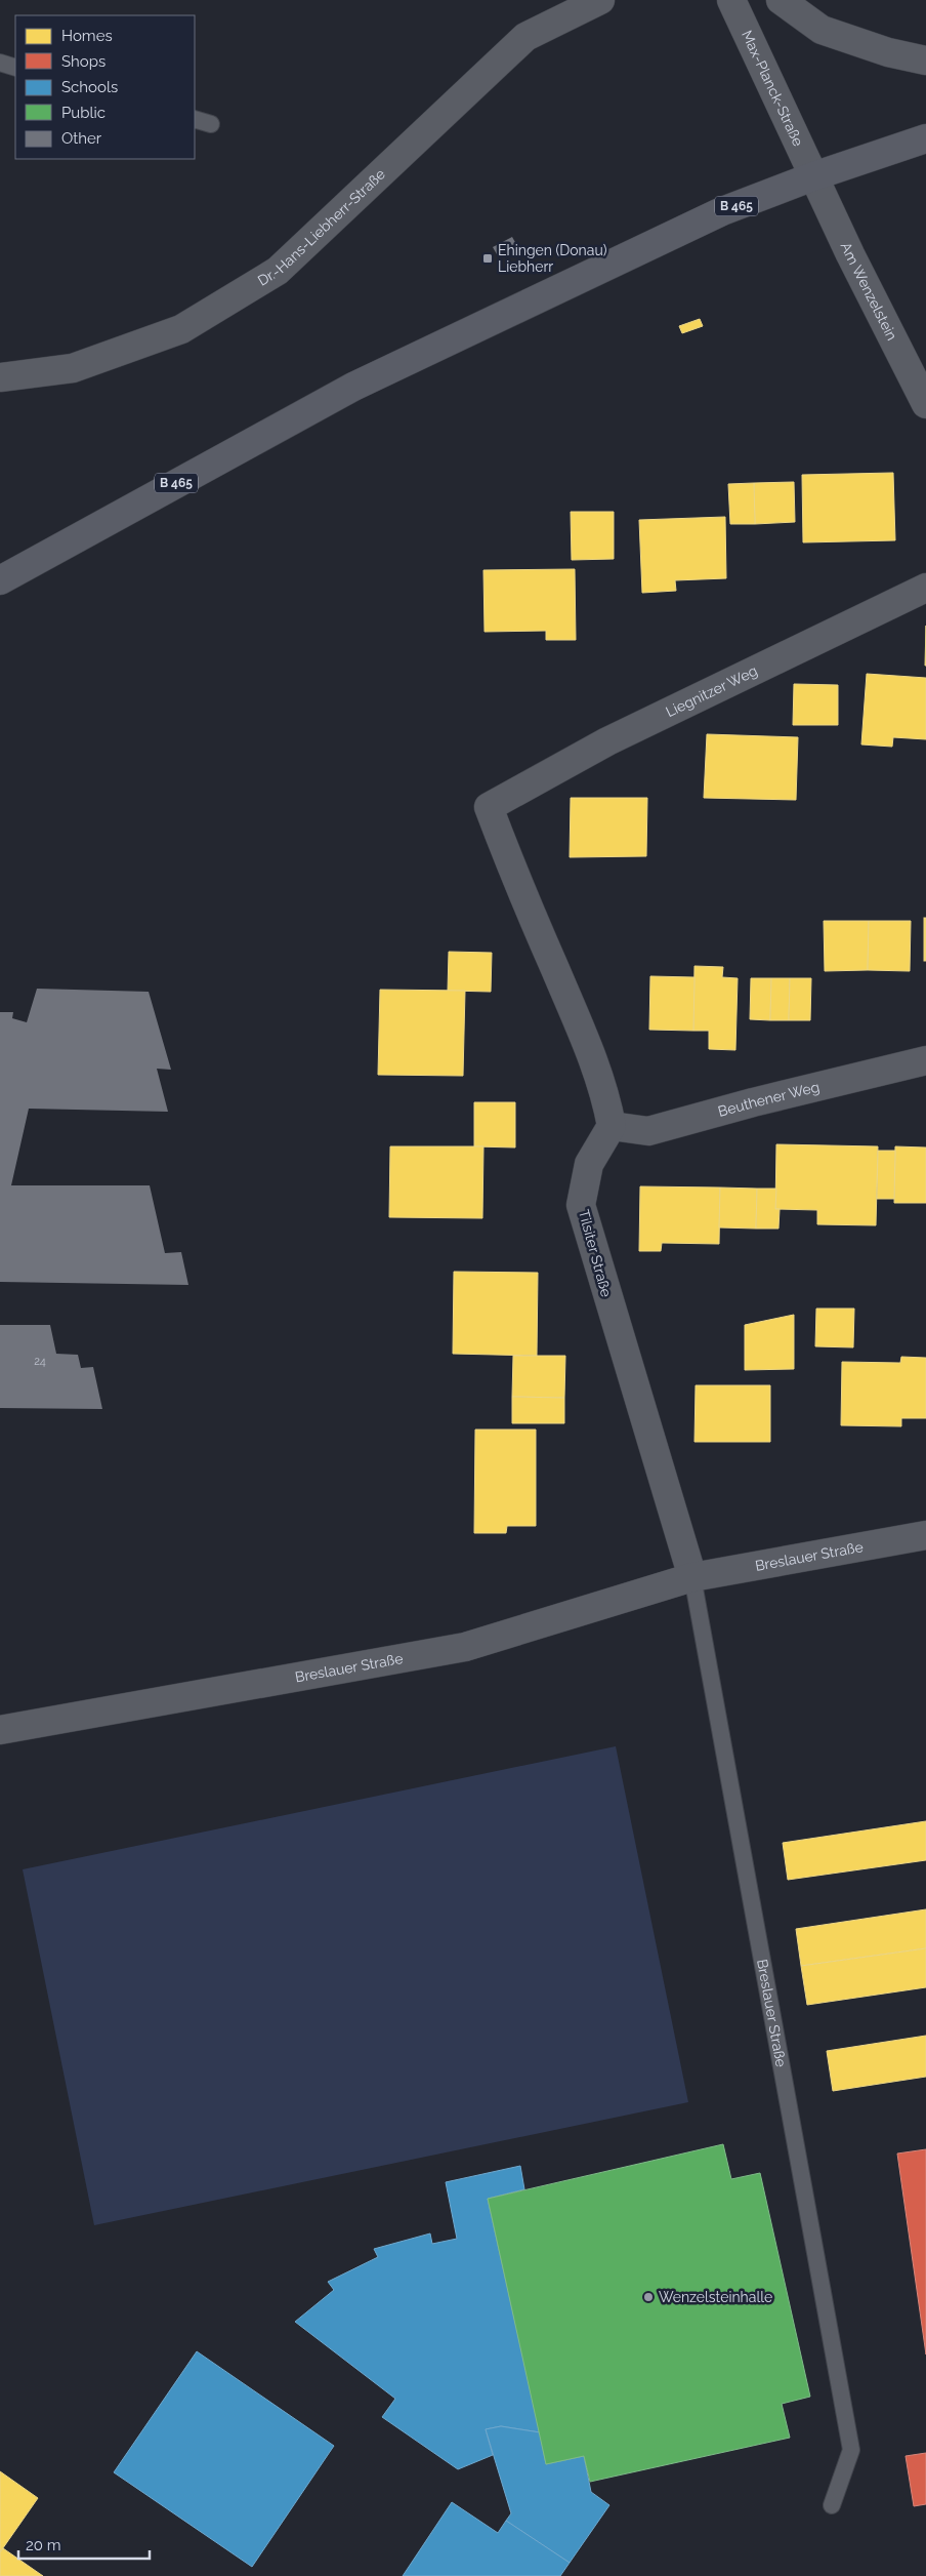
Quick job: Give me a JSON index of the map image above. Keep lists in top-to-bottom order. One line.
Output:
{"streets":{"main road":["B 465"],"street":["Max-Planck-Straße","Dr.-Hans-Liebherr-Straße","Am Wenzelstein","Liegnitzer Weg","Beuthener Weg","Tilsiter Straße","Breslauer Straße"]},"crossings":[["Max-Planck-Straße","B 465"],["Max-Planck-Straße","Am Wenzelstein"],["B 465","Am Wenzelstein"],["Liegnitzer Weg","Beuthener Weg"],["Liegnitzer Weg","Tilsiter Straße"],["Beuthener Weg","Tilsiter Straße"],["Tilsiter Straße","Breslauer Straße"]],"places":{"transit":["Ehingen (Donau) Liebherr"],"other":["Wenzelsteinhalle"]},"house_numbers":["24"],"legend":["Homes","Shops","Schools","Public","Other"],"scale_bar":"20 m"}
